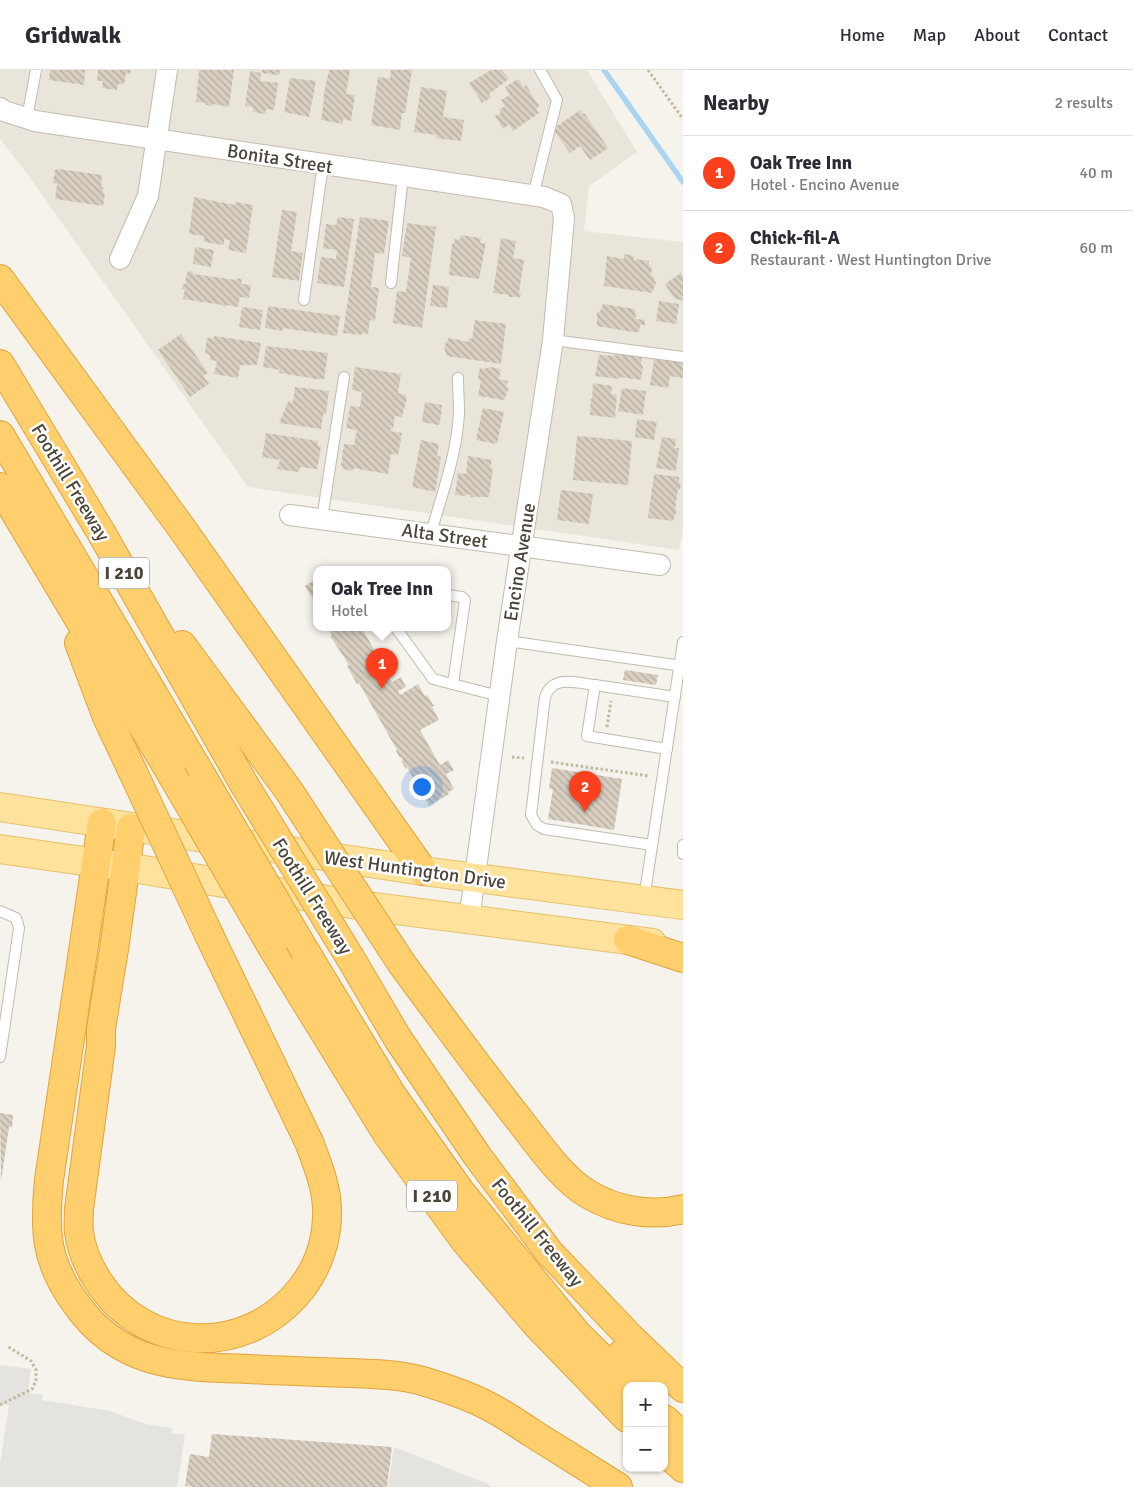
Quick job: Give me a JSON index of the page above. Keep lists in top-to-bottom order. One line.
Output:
{"streets":{"highway":["Foothill Freeway","I 210"],"main road":["West Huntington Drive"],"street":["Bonita Street","Alta Street","Encino Avenue"]},"crossings":[["Bonita Street","Encino Avenue"],["Alta Street","Encino Avenue"],["Encino Avenue","West Huntington Drive"]],"page":{"header":"Gridwalk","nav":["Home","Map","About","Contact"],"heading":["Nearby","2 results"],"list":[{"mark":"1","name":"Oak Tree Inn","note":"Hotel · Encino Avenue","value":"40 m"},{"mark":"2","name":"Chick-fil-A","note":"Restaurant · West Huntington Drive","value":"60 m"}],"popup":["Oak Tree Inn","Hotel"],"pins":["1","2"],"map_buttons":["+","−"]}}
